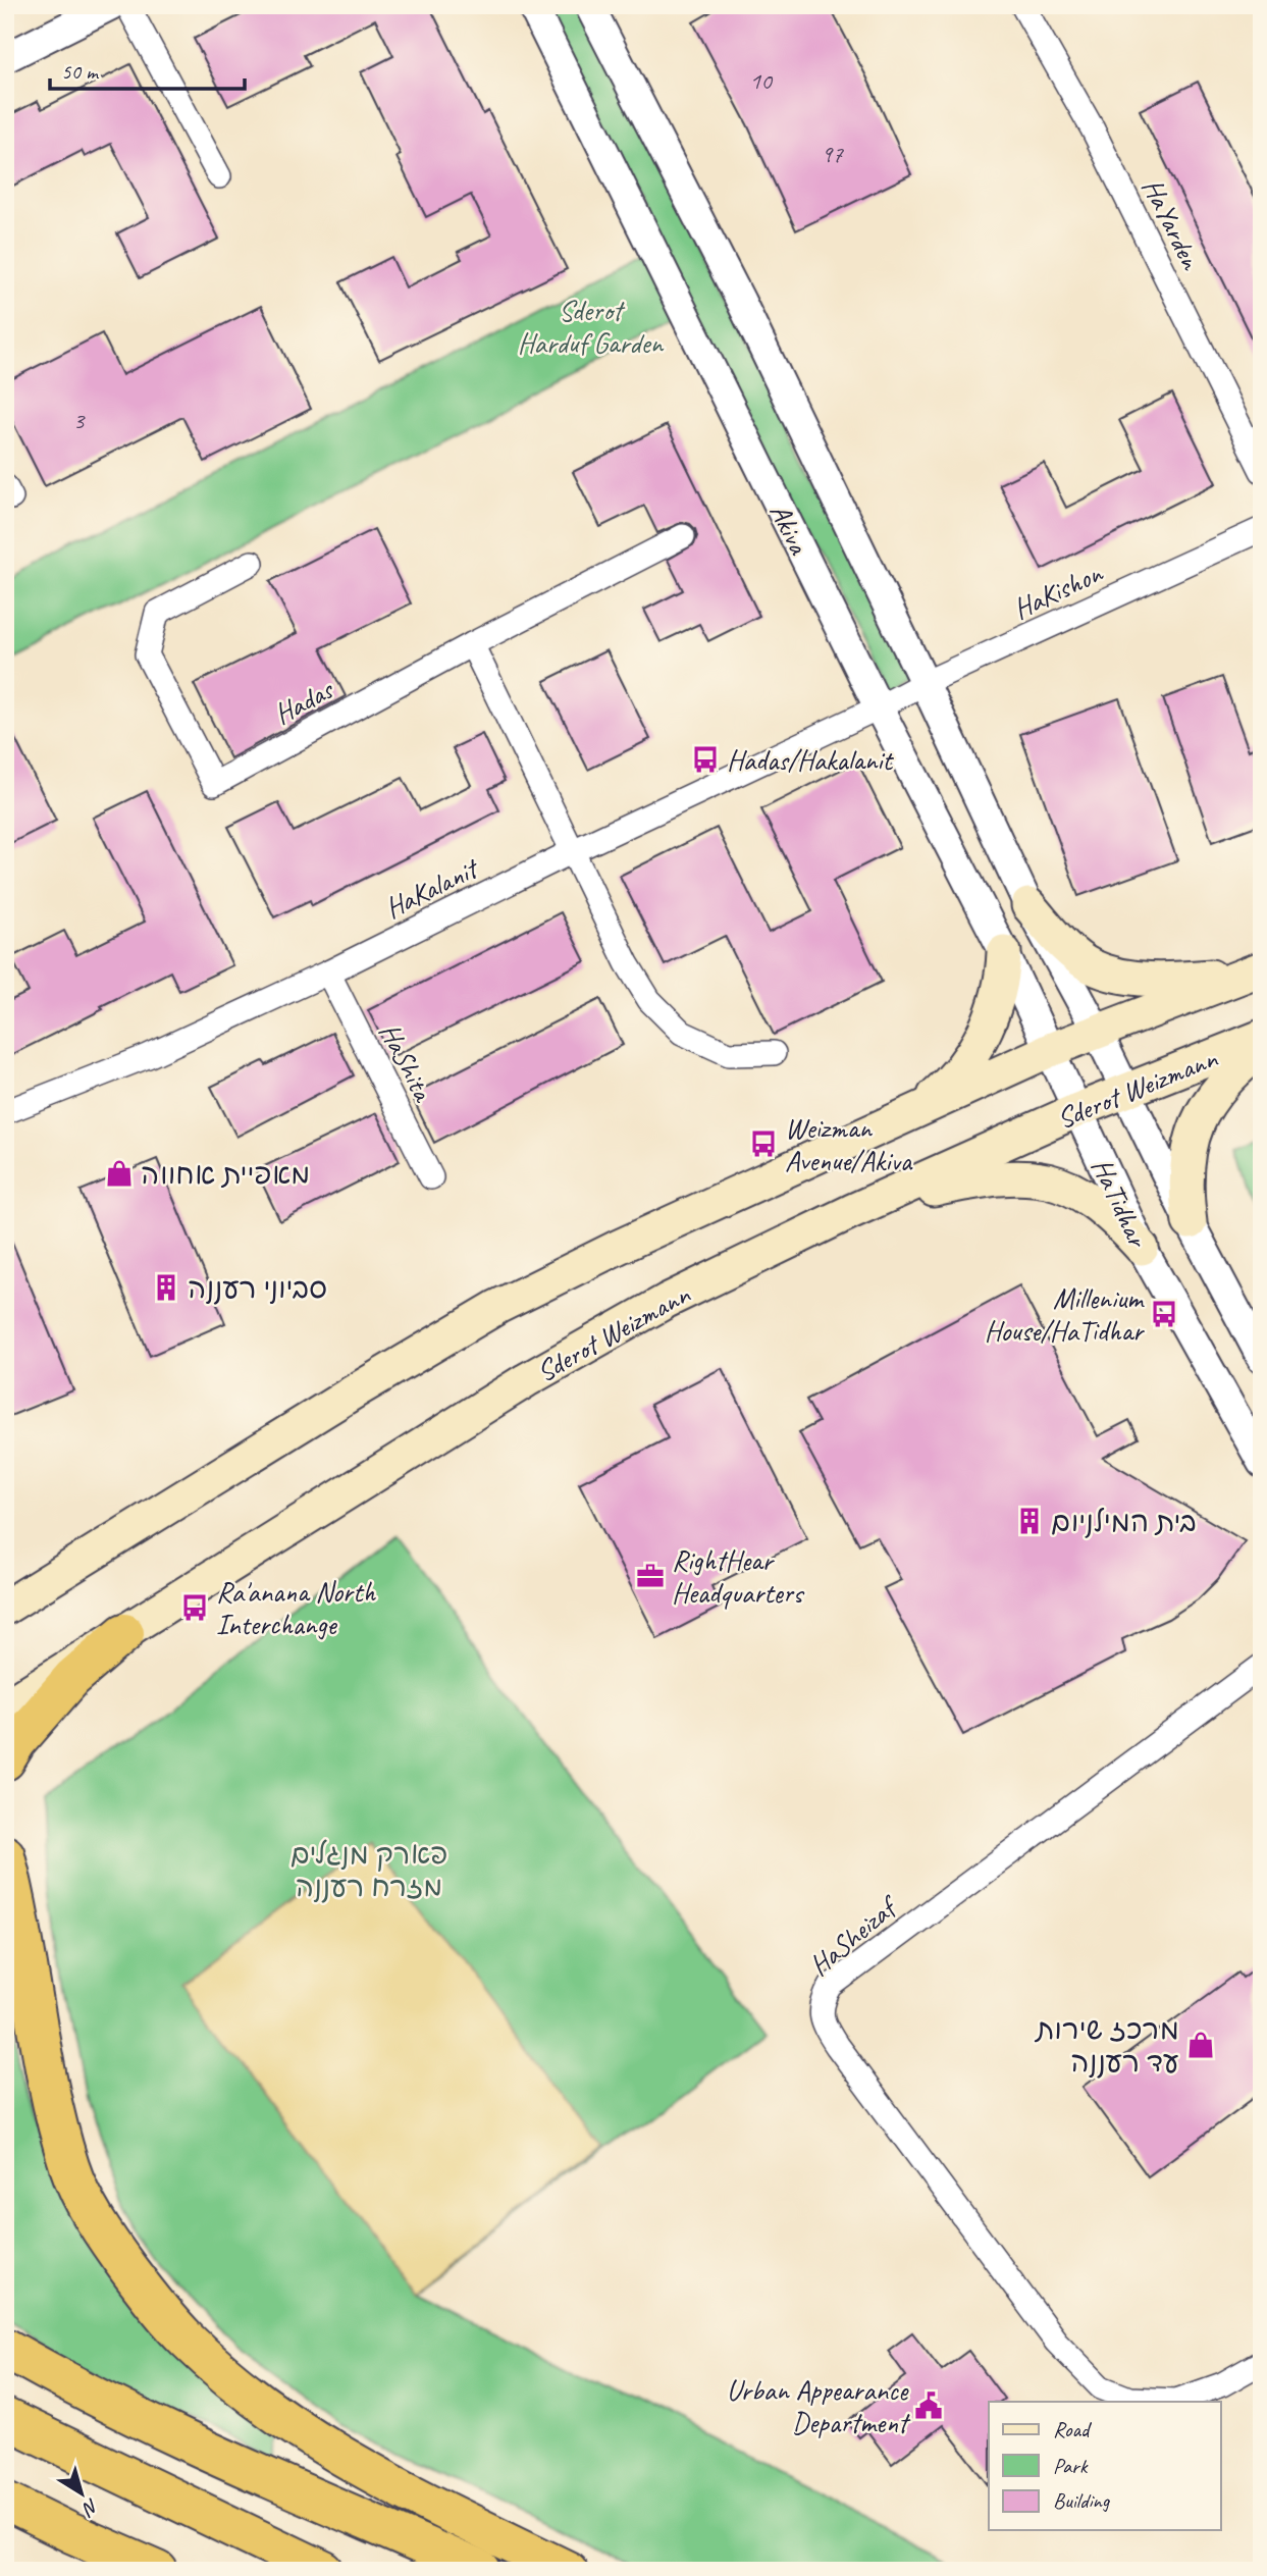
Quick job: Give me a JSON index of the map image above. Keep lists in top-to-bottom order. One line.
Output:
{"streets":{"main road":["Sderot Weizmann"],"street":["HaYarden","Akiva","HaKishon","Hadas","HaKalanit","HaShita","HaTidhar","HaSheizaf"]},"crossings":[["Akiva","HaKishon"],["Akiva","HaKalanit"],["Akiva","HaTidhar"],["HaKishon","HaKalanit"],["HaKalanit","HaShita"],["Sderot Weizmann","HaTidhar"]],"parks":["Sderot Harduf Garden","פארק מנגלים מזרח רעננה"],"places":{"bus stop":["Hadas/Hakalanit","Weizman Avenue/Akiva","Millenium House/HaTidhar","Ra'anana North Interchange"],"shop":["מאפיית אחווה","מרכז שירות עד רעננה"],"building":["סביוני רעננה","בית המילניום"],"office":["RightHear Headquarters"],"public building":["Urban Appearance Department"]},"house_numbers":["10","97","3"],"legend":["Road","Park","Building"],"scale_bar":"50 m","north":"bottom right"}
